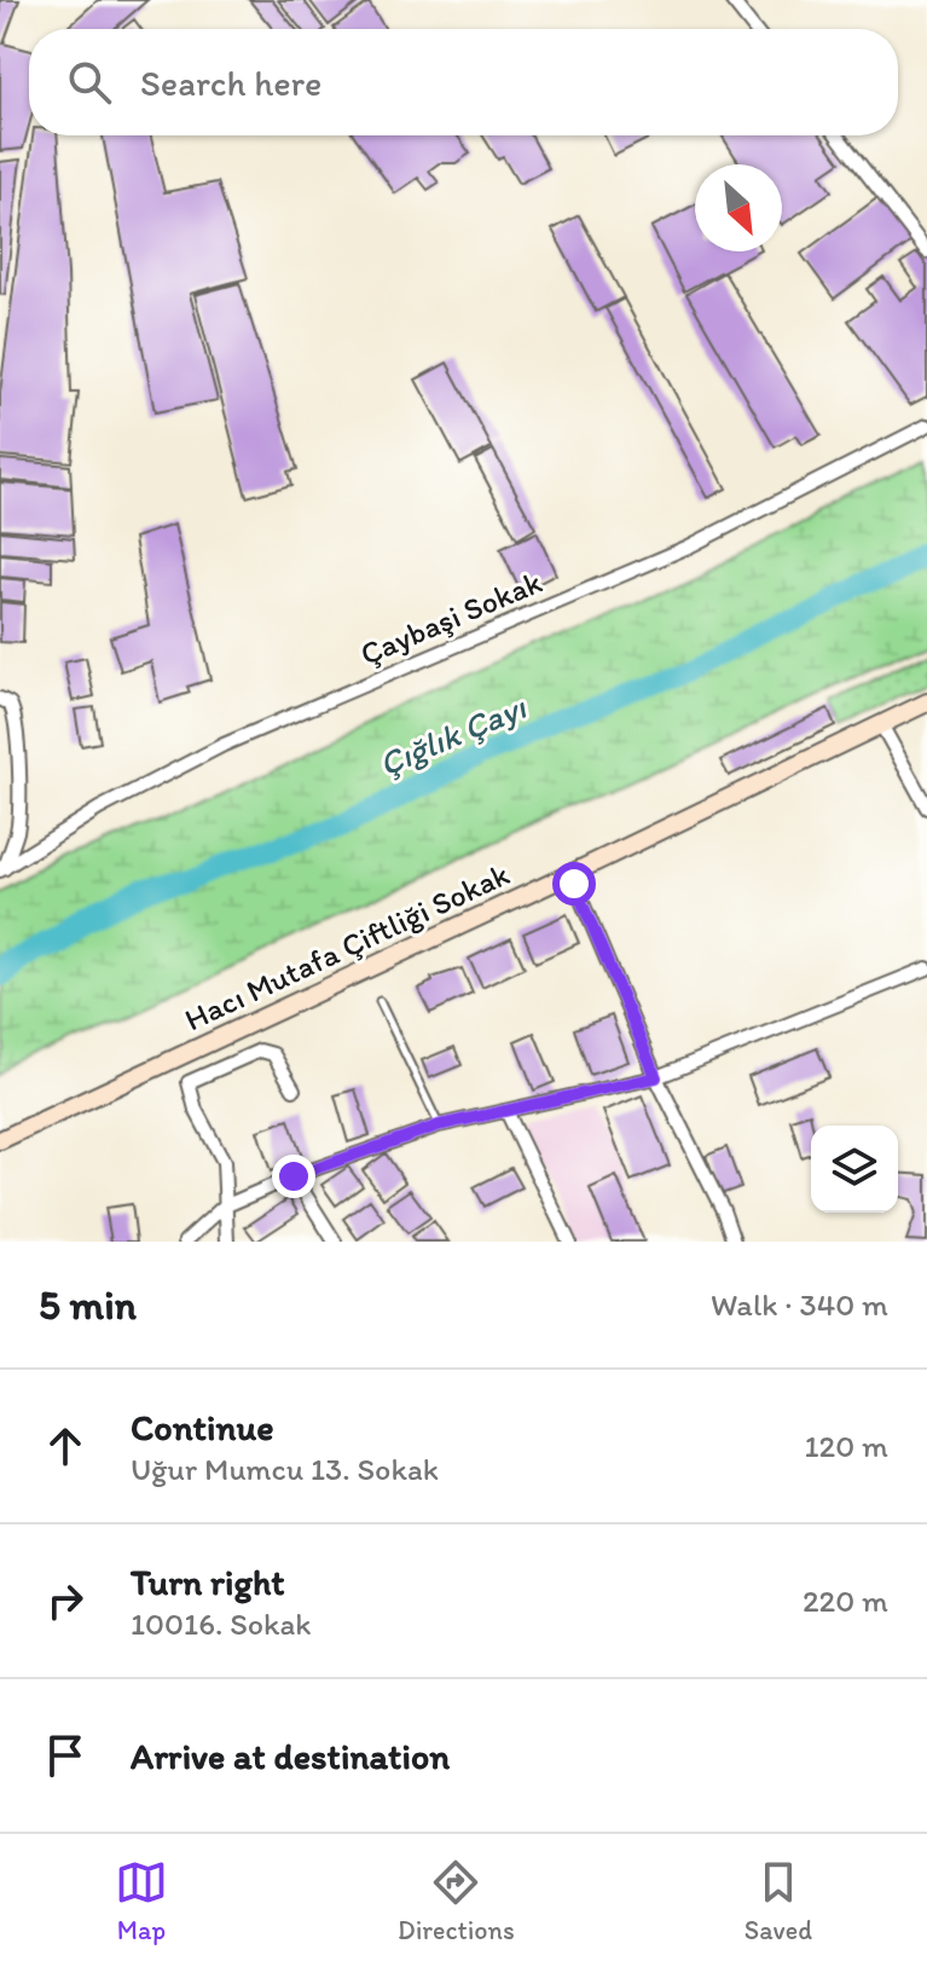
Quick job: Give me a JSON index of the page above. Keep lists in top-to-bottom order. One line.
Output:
{"streets":{"street":["Çaybaşi Sokak","Hacı Mutafa Çiftliği Sokak"]},"water":["Çığlık Çayı"],"north":"bottom right","page":{"search":"Search here","heading":["5 min","Walk · 340 m"],"list":[["Continue","Uğur Mumcu 13. Sokak","120 m"],["Turn right","10016. Sokak","220 m"],"Arrive at destination"],"nav":["Map","Directions","Saved"]}}
